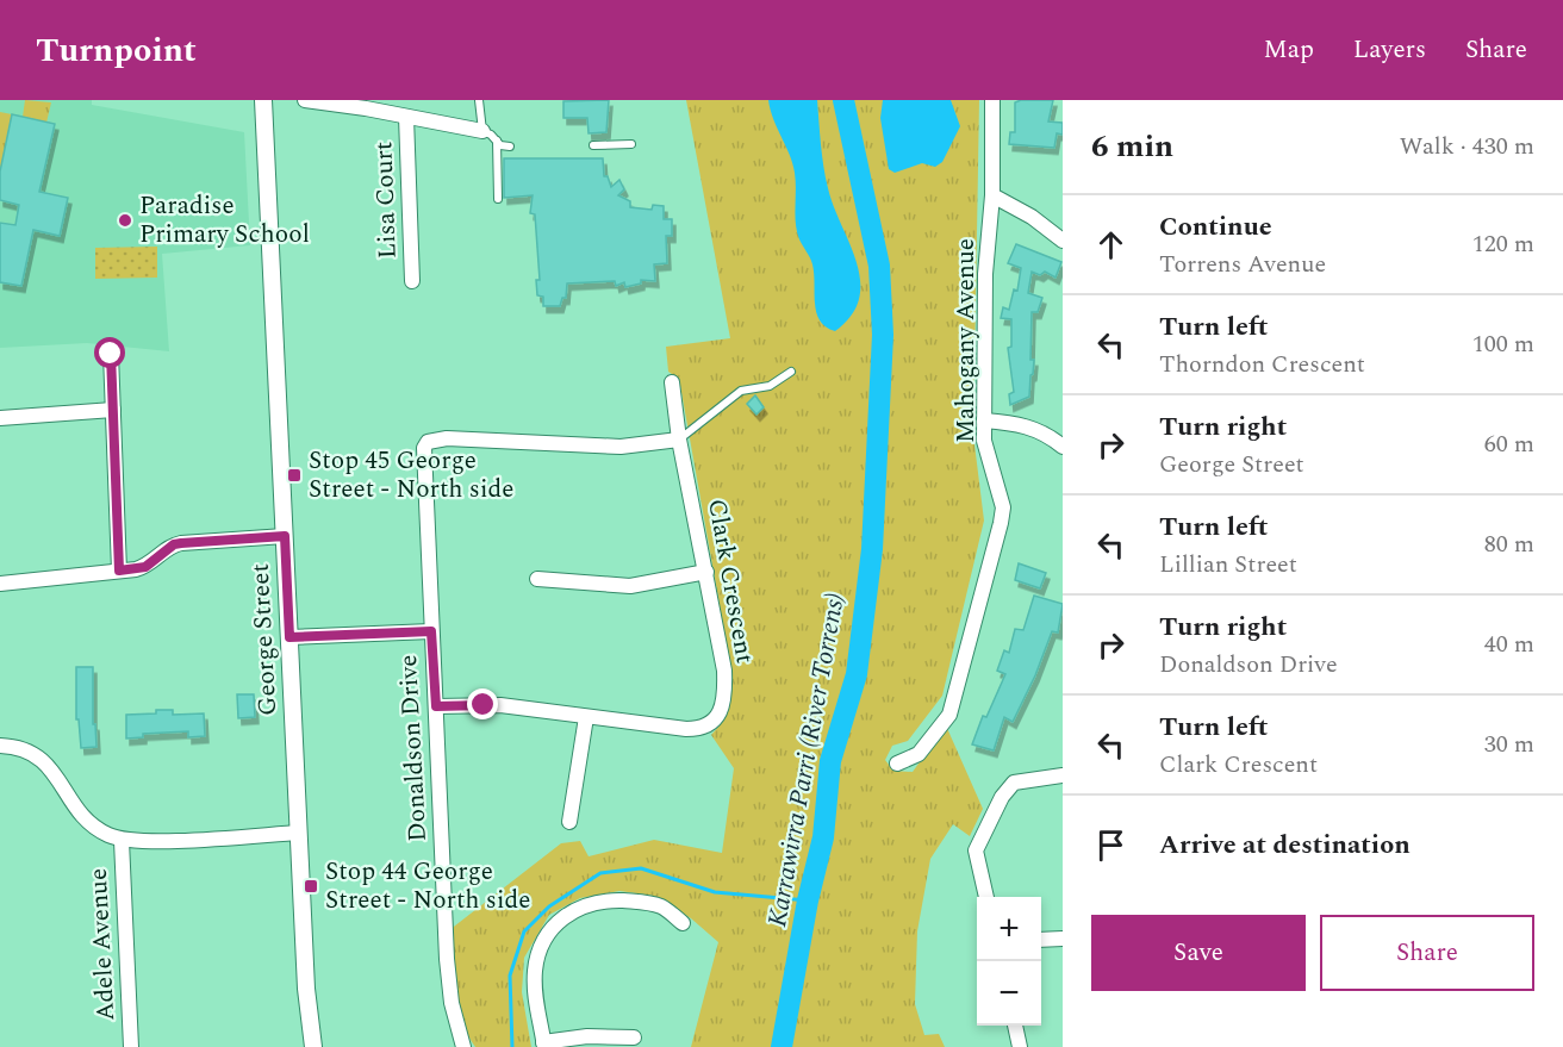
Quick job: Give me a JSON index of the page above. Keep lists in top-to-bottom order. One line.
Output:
{"streets":{"street":["Lisa Court","Mahogany Avenue","Clark Crescent","George Street","Donaldson Drive","Adele Avenue"]},"crossings":[["Clark Crescent","Donaldson Drive"]],"water":["Karrawirra Parri (River Torrens)"],"places":{"other":["Paradise Primary School"],"transit":["Stop 45 George Street - North side","Stop 44 George Street - North side"]},"page":{"header":"Turnpoint","nav":["Map","Layers","Share"],"heading":["6 min","Walk · 430 m"],"list":[["Continue","Torrens Avenue","120 m"],["Turn left","Thorndon Crescent","100 m"],["Turn right","George Street","60 m"],["Turn left","Lillian Street","80 m"],["Turn right","Donaldson Drive","40 m"],["Turn left","Clark Crescent","30 m"],"Arrive at destination"],"buttons":["Save","Share"],"map_buttons":["+","−"]}}
